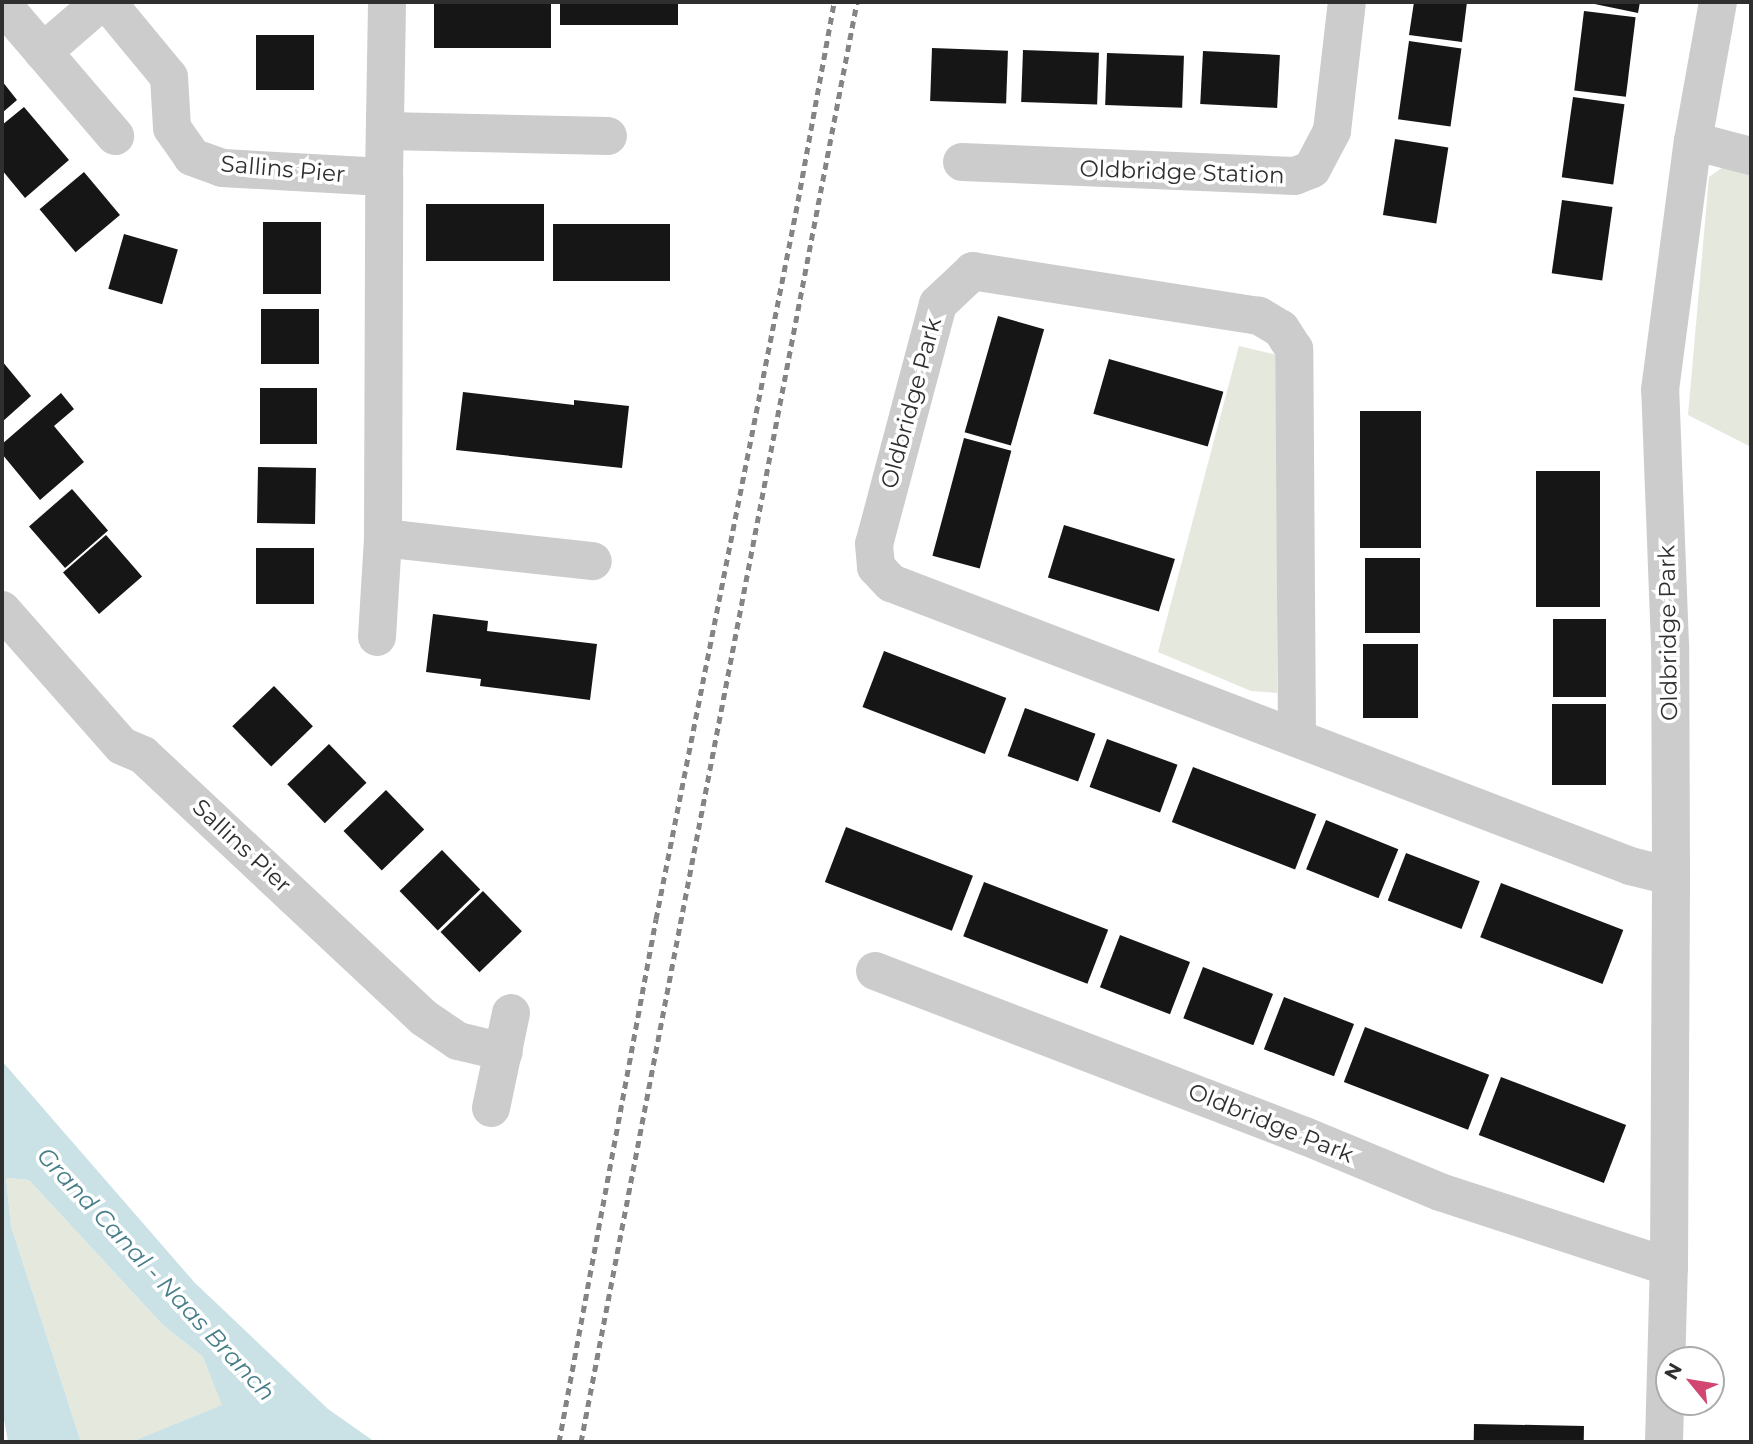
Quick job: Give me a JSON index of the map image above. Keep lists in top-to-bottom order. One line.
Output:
{"streets":{"street":["Sallins Pier","Oldbridge Station","Oldbridge Park"]},"water":["Grand Canal - Naas Branch"],"north":"top left"}
